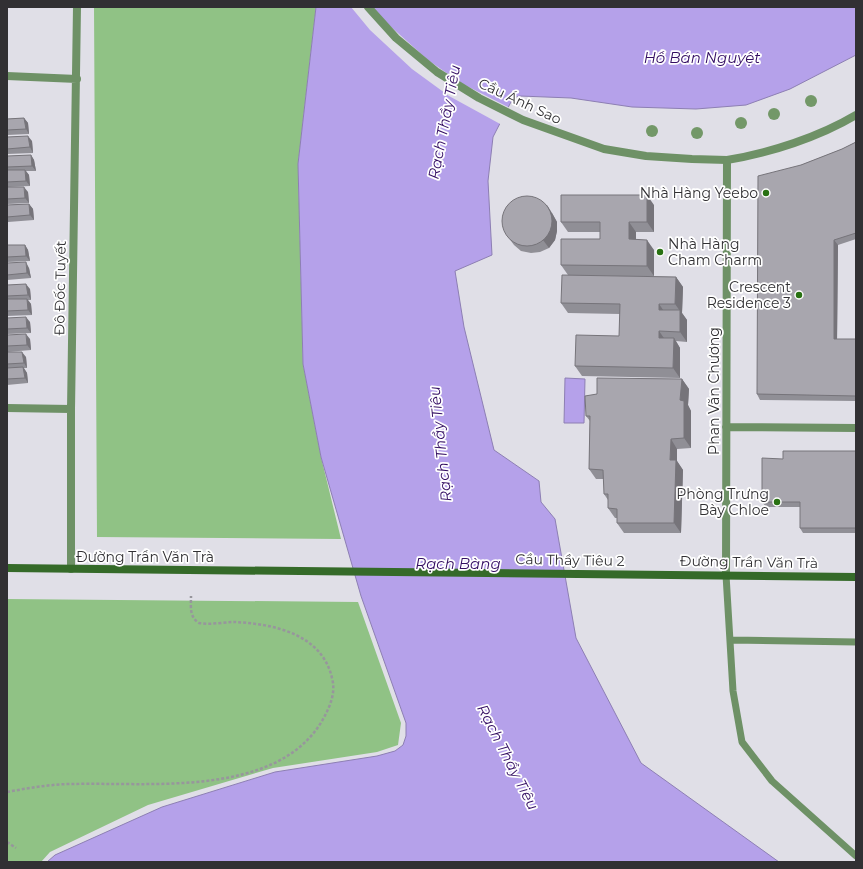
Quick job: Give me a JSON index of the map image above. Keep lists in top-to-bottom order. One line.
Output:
{"streets":{"main road":["Đường Trần Văn Trà","Cầu Thầy Tiêu 2"],"street":["Cầu Ánh Sao","Đô Đốc Tuyết","Phan Văn Chương"]},"crossings":[["Cầu Ánh Sao","Phan Văn Chương"],["Đô Đốc Tuyết","Đường Trần Văn Trà"],["Phan Văn Chương","Đường Trần Văn Trà"],["Đường Trần Văn Trà","Cầu Thầy Tiêu 2"]],"water":["Hồ Bán Nguyệt","Rạch Thầy Tiêu","Rạch Bàng"],"places":["Nhà Hàng Yeebo","Nhà Hàng Cham Charm","Crescent Residence 3","Phòng Trưng Bày Chloe"]}
